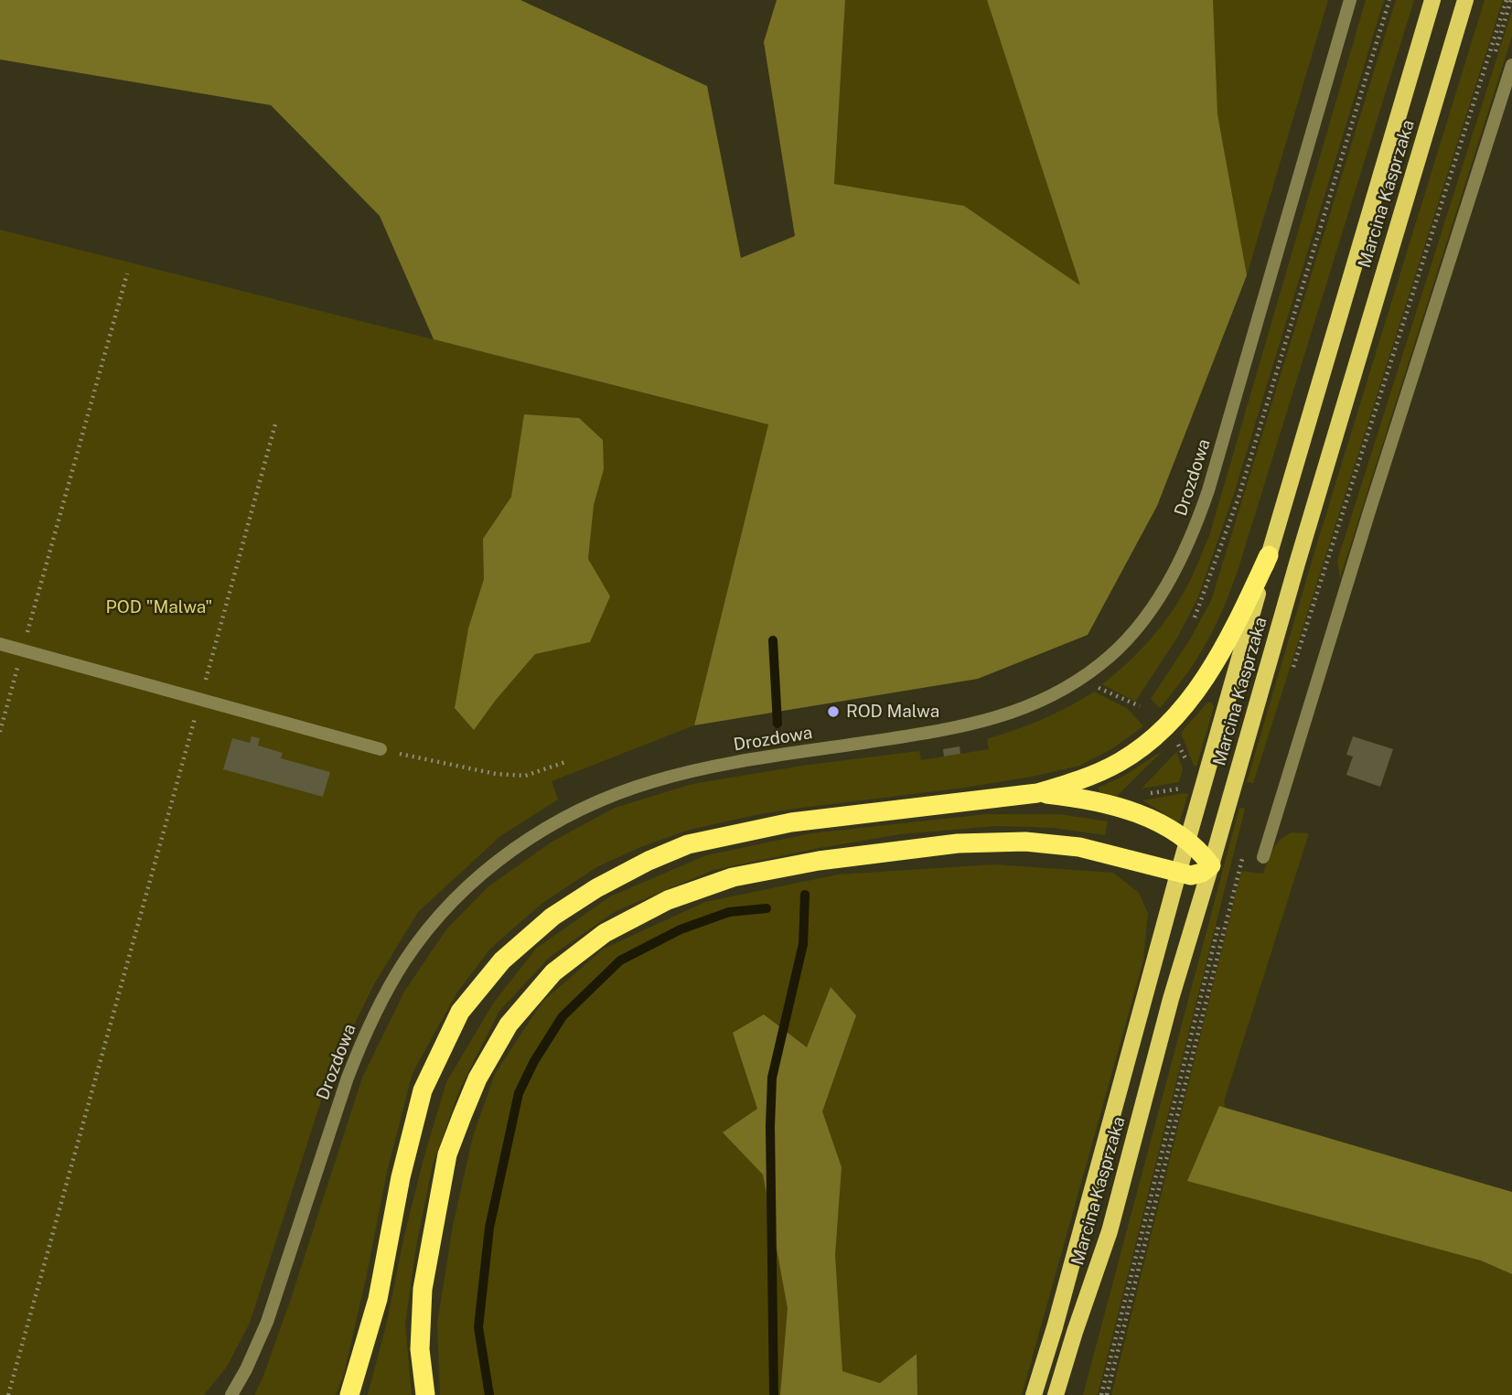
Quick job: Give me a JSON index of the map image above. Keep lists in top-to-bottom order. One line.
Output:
{"streets":{"main road":["Marcina Kasprzaka"],"street":["Drozdowa"]},"parks":["POD \"Malwa\""],"places":["ROD Malwa"]}
